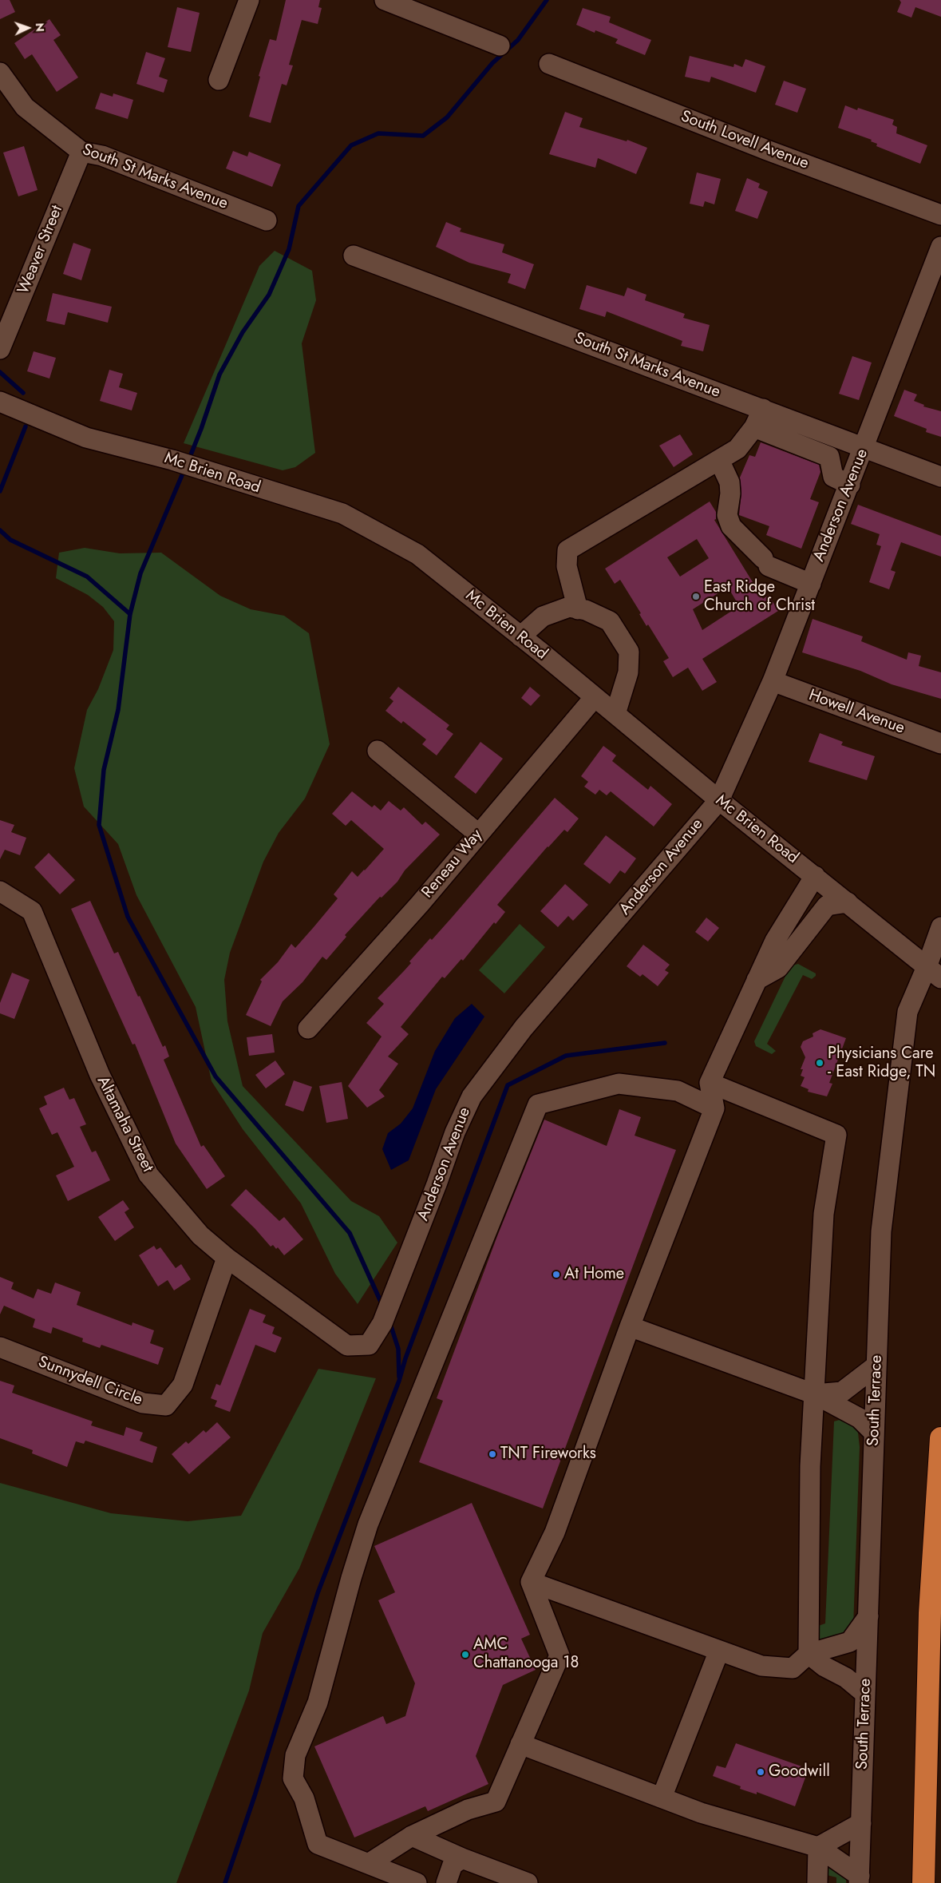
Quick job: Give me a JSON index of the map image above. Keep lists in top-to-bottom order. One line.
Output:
{"streets":{"street":["South Lovell Avenue","South St Marks Avenue","Weaver Street","Mc Brien Road","Anderson Avenue","Howell Avenue","Reneau Way","Altamaha Street","Sunnydell Circle","South Terrace"]},"crossings":[["South St Marks Avenue","Weaver Street"],["South St Marks Avenue","Anderson Avenue"],["Mc Brien Road","Anderson Avenue"],["Mc Brien Road","Reneau Way"],["Mc Brien Road","South Terrace"],["Anderson Avenue","Howell Avenue"],["Anderson Avenue","Altamaha Street"],["Altamaha Street","Sunnydell Circle"]],"places":["East Ridge Church of Christ","Physicians Care - East Ridge, TN","At Home","TNT Fireworks","AMC Chattanooga 18","Goodwill"],"north":"right"}
